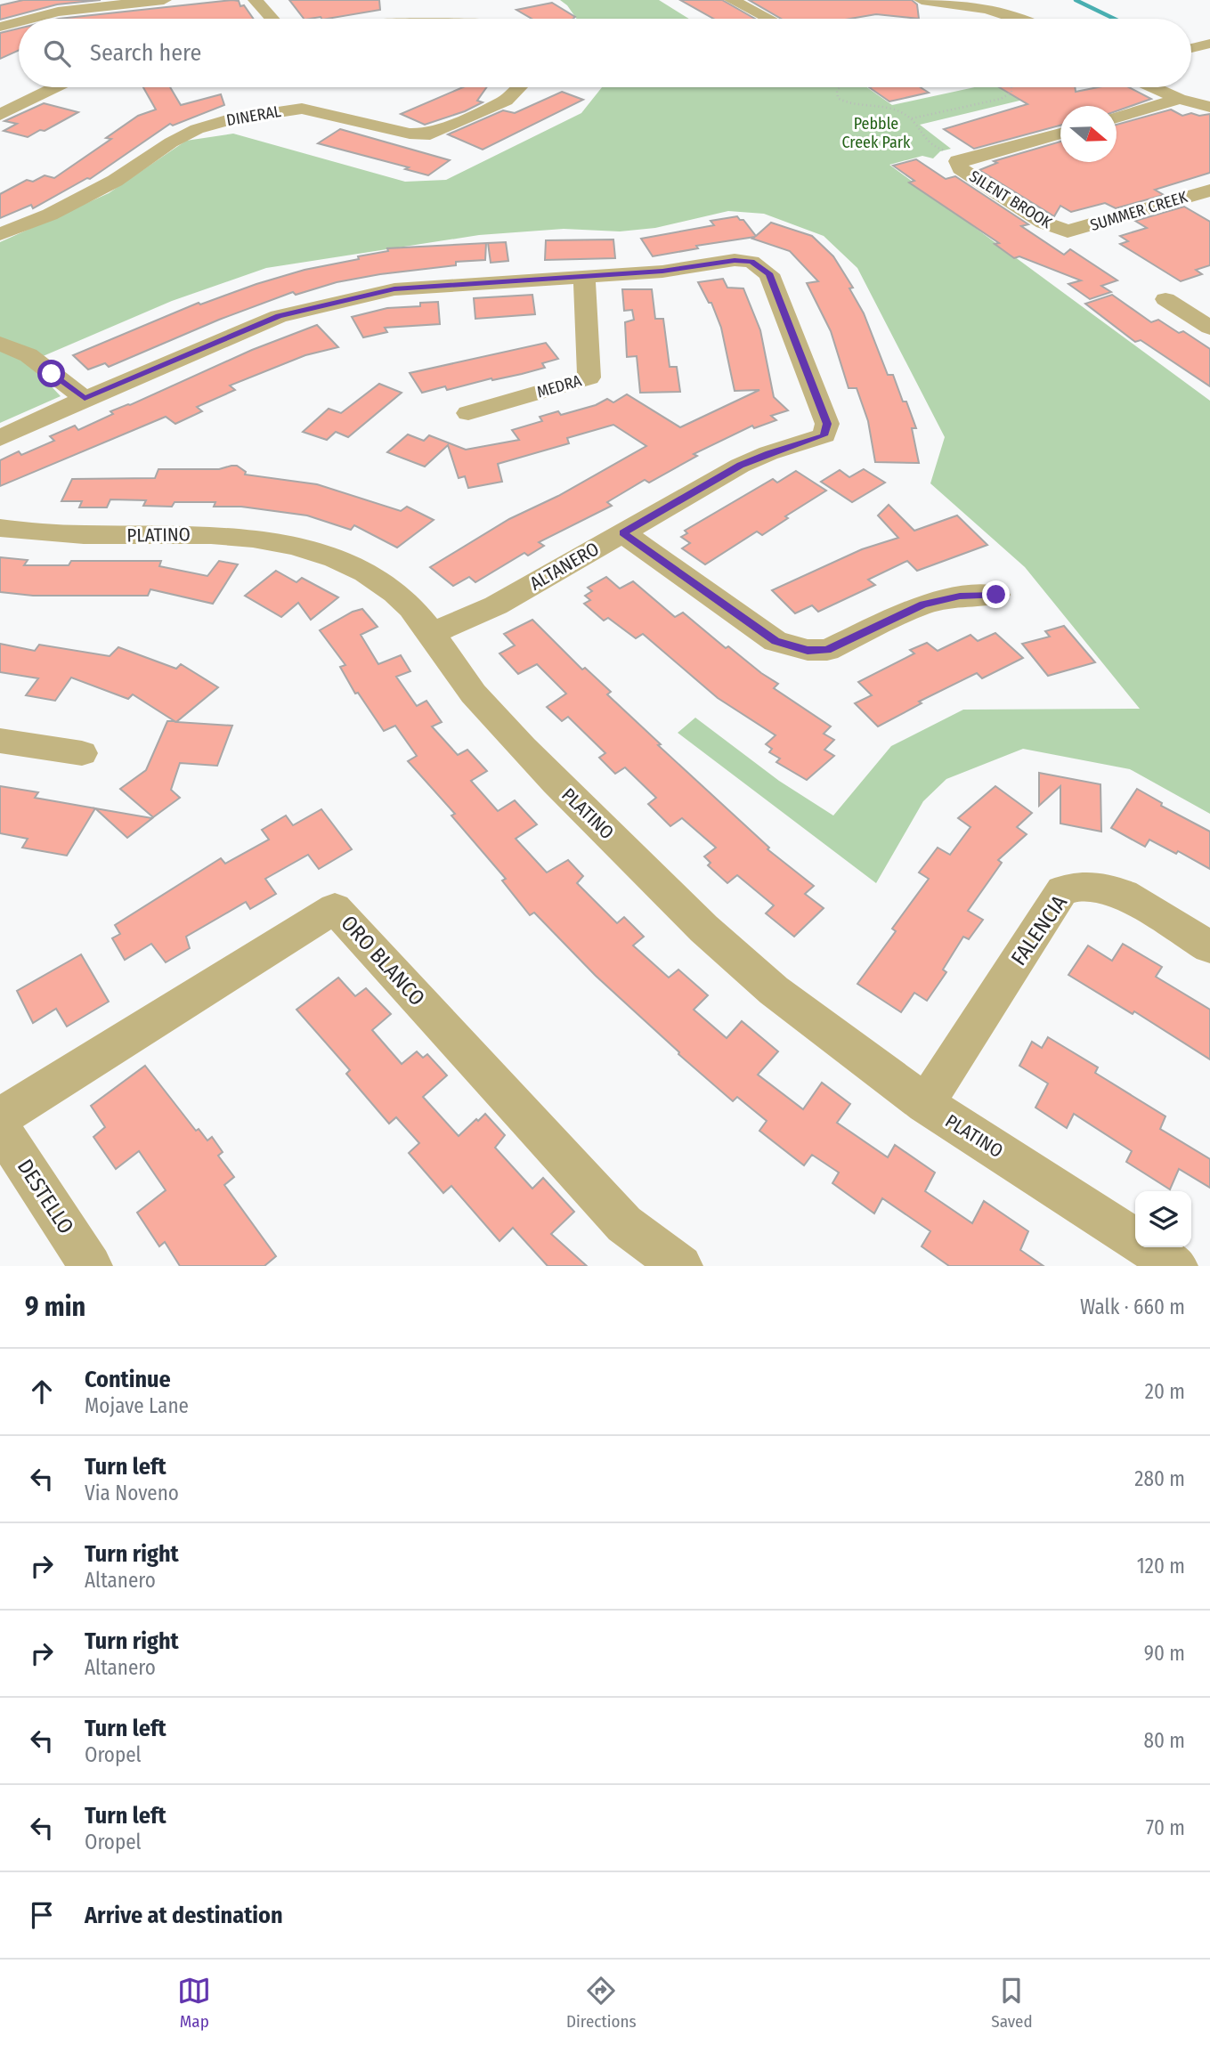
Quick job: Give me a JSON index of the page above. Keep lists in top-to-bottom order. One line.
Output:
{"streets":{"street":["DINERAL","SILENT BROOK","SUMMER CREEK","MEDRA","PLATINO","ALTANERO","FALENCIA","ORO BLANCO","DESTELLO"]},"crossings":[["SILENT BROOK","SUMMER CREEK"],["MEDRA","ALTANERO"],["PLATINO","ALTANERO"],["PLATINO","FALENCIA"]],"parks":["Pebble Creek Park"],"north":"right","page":{"search":"Search here","heading":["9 min","Walk · 660 m"],"list":[["Continue","Mojave Lane","20 m"],["Turn left","Via Noveno","280 m"],["Turn right","Altanero","120 m"],["Turn right","Altanero","90 m"],["Turn left","Oropel","80 m"],["Turn left","Oropel","70 m"],"Arrive at destination"],"nav":["Map","Directions","Saved"]}}
